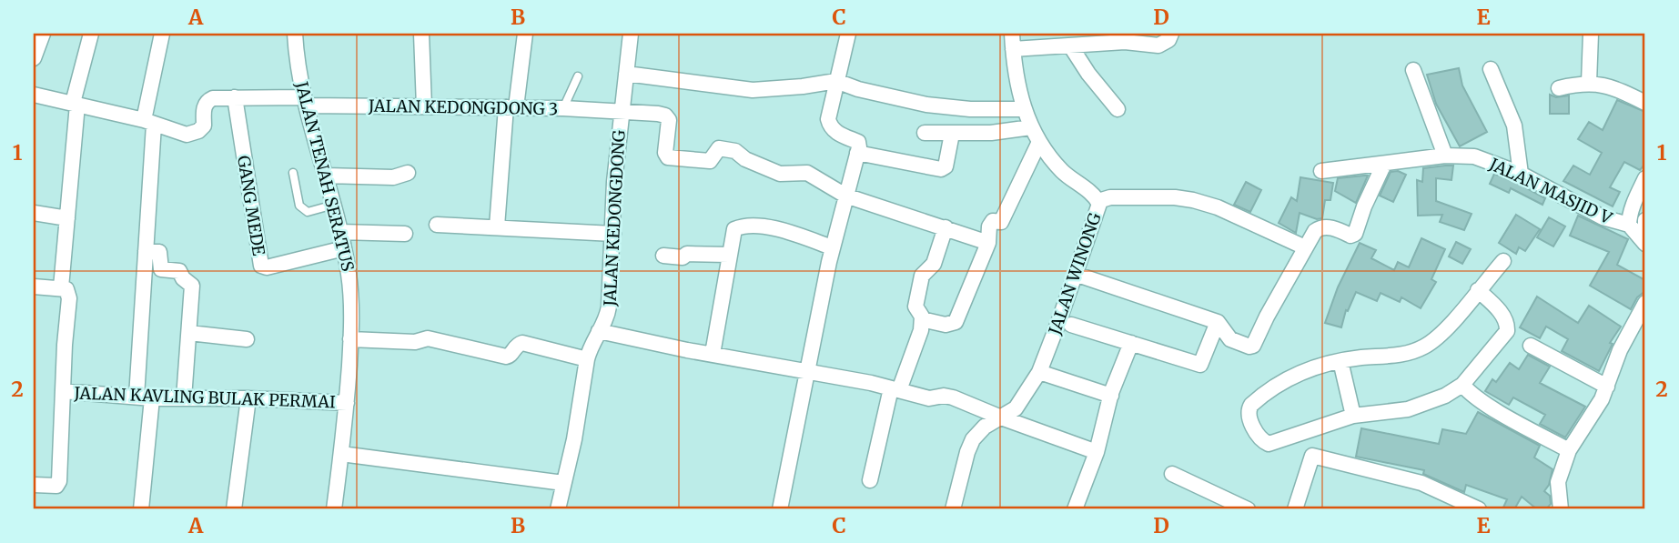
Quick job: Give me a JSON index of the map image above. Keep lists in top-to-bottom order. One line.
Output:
{"streets":{"street":["JALAN KEDONGDONG 3","JALAN TENAH SERATUS","JALAN MASJID V","GANG MEDE","JALAN KEDONGDONG","JALAN WINONG","JALAN KAVLING BULAK PERMAI"]},"crossings":[["JALAN KEDONGDONG 3","JALAN TENAH SERATUS"],["JALAN KEDONGDONG 3","GANG MEDE"],["JALAN KEDONGDONG 3","JALAN KEDONGDONG"],["JALAN TENAH SERATUS","GANG MEDE"],["JALAN TENAH SERATUS","JALAN KAVLING BULAK PERMAI"]],"grid":{"columns":["A","B","C","D","E"],"rows":["1","2"]}}
